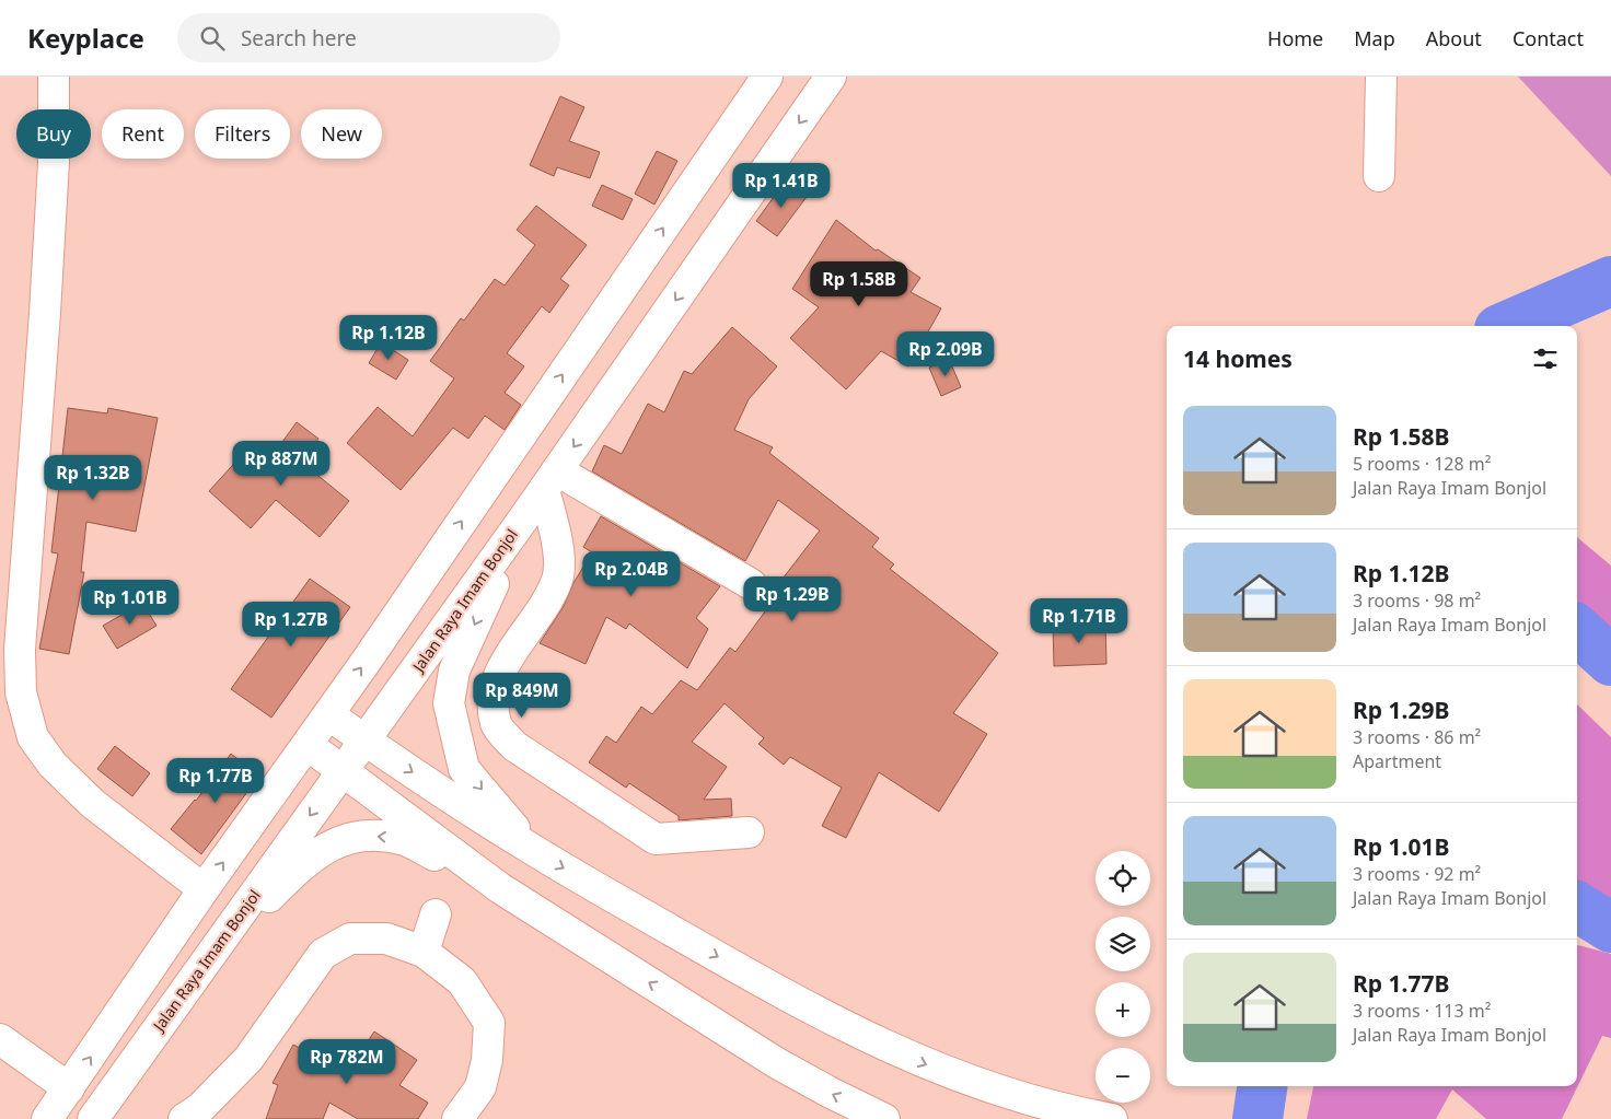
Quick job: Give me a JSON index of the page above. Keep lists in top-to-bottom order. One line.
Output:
{"streets":{"main road":["Jalan Raya Imam Bonjol"]},"page":{"header":"Keyplace","search":"Search here","nav":["Home","Map","About","Contact"],"chip":["Buy","Rent","Filters","New"],"price":["Rp 1.41B","Rp 1.58B","Rp 1.12B","Rp 2.09B","Rp 887M","Rp 1.32B","Rp 2.04B","Rp 1.29B","Rp 1.01B","Rp 1.71B","Rp 1.27B","Rp 849M","Rp 1.77B","Rp 782M"],"heading":"14 homes","list":[{"name":"Rp 1.58B","note":"5 rooms · 128 m² · Jalan Raya Imam Bonjol"},{"name":"Rp 1.12B","note":"3 rooms · 98 m² · Jalan Raya Imam Bonjol"},{"name":"Rp 1.29B","note":"3 rooms · 86 m² · Apartment"},{"name":"Rp 1.01B","note":"3 rooms · 92 m² · Jalan Raya Imam Bonjol"},{"name":"Rp 1.77B","note":"3 rooms · 113 m² · Jalan Raya Imam Bonjol"}],"map_buttons":["+","−"]}}
